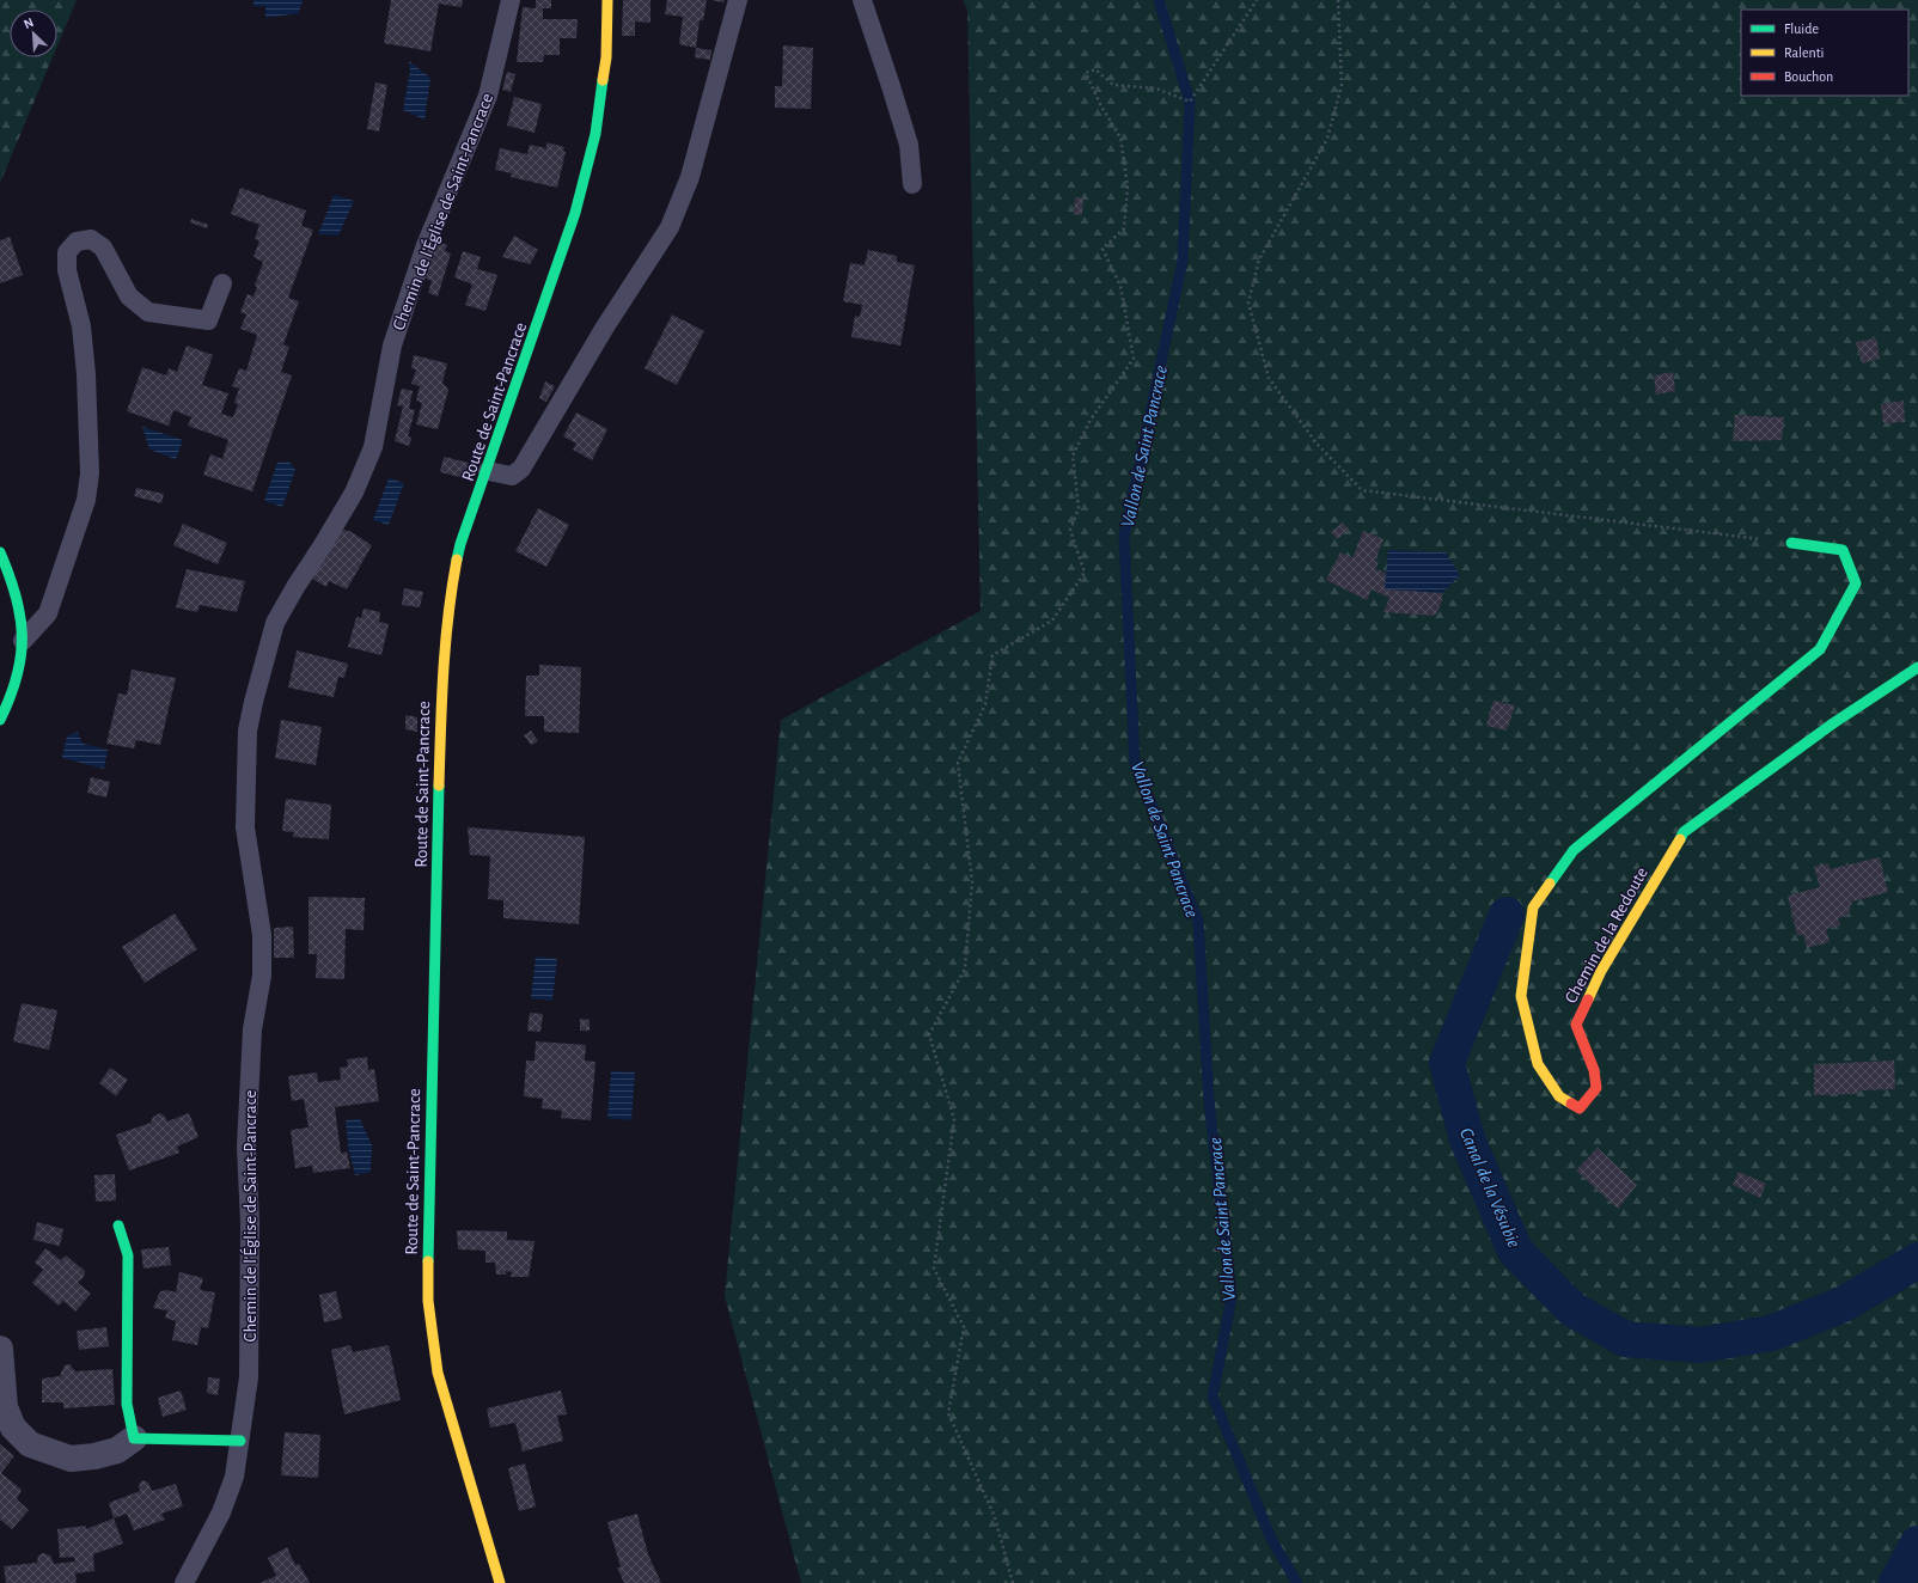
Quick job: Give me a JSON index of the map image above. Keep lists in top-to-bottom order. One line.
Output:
{"streets":{"street":["Route de Saint-Pancrace","Chemin de la Redoute"],"lane":["Chemin de l'Église de Saint-Pancrace"]},"water":["Vallon de Saint Pancrace","Canal de la Vésubie"],"legend":["Fluide","Ralenti","Bouchon"],"north":"top left"}
